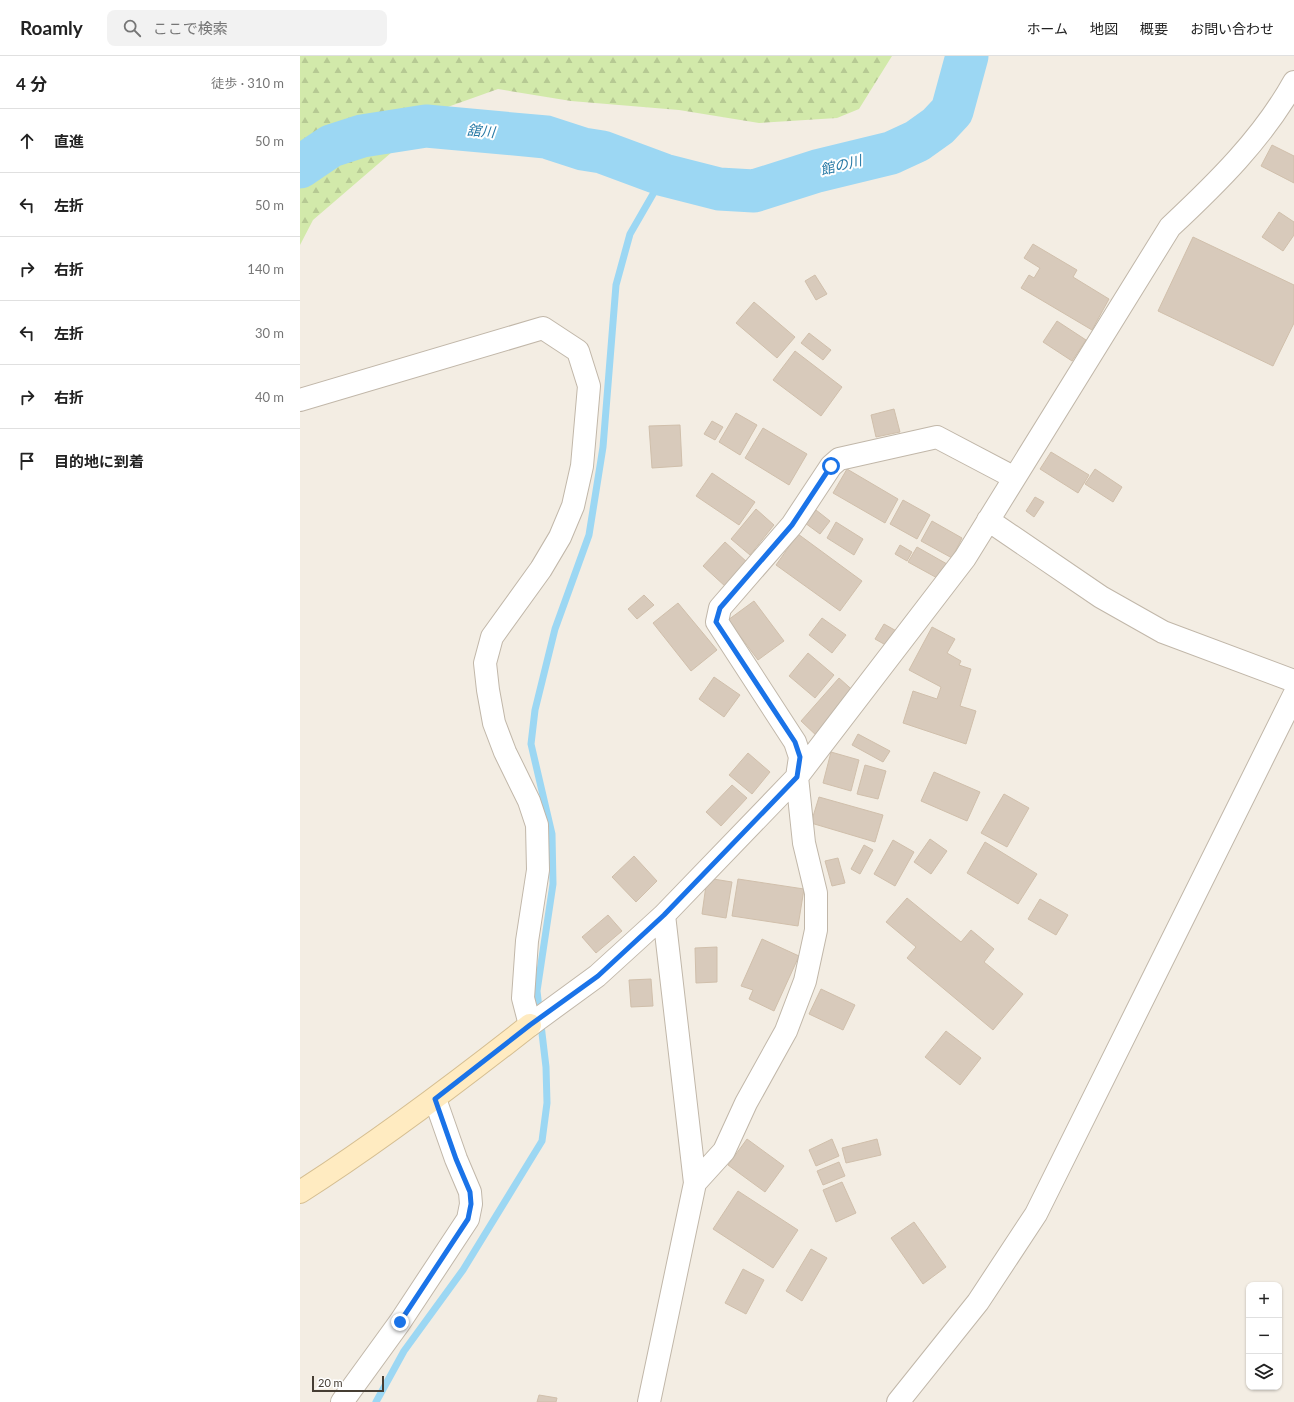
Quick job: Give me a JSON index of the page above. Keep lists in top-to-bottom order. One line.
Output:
{"water":["舘川","館の川"],"scale_bar":"20 m","page":{"header":"Roamly","search":"ここで検索","nav":["ホーム","地図","概要","お問い合わせ"],"heading":["4 分","徒歩 · 310 m"],"list":[["直進","50 m"],["左折","50 m"],["右折","140 m"],["左折","30 m"],["右折","40 m"],"目的地に到着"],"map_buttons":["+","−"],"scale":"20 m"}}
